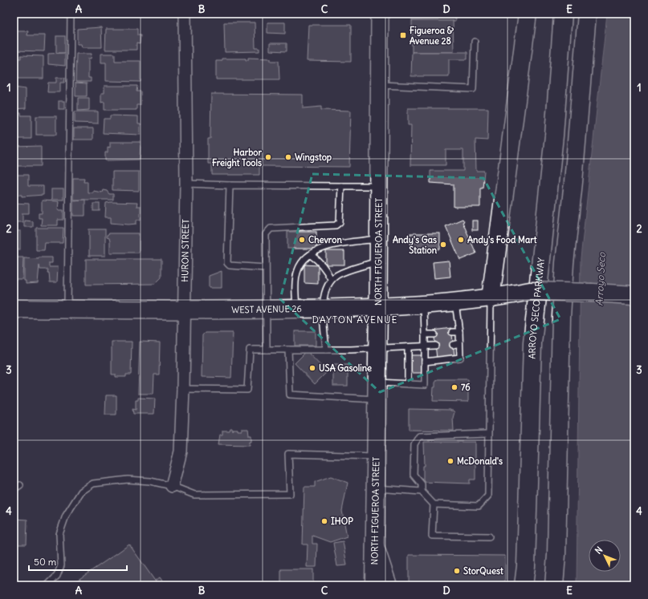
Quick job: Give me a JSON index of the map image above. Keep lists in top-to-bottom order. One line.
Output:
{"streets":{"main road":["NORTH FIGUEROA STREET","ARROYO SECO PARKWAY","WEST AVENUE 26"],"street":["HURON STREET"]},"crossings":[["HURON STREET","WEST AVENUE 26"],["NORTH FIGUEROA STREET","WEST AVENUE 26"]],"districts":["DAYTON AVENUE"],"water":["Arroyo Seco"],"places":{"transit":["Figueroa & Avenue 28"],"other":["Harbor Freight Tools","Wingstop","Chevron","Andy's Food Mart","Andy's Gas Station","USA Gasoline","76","McDonald's","IHOP","StorQuest"]},"scale_bar":"50 m","north":"top left","grid":{"columns":["A","B","C","D","E"],"rows":["1","2","3","4"]}}
